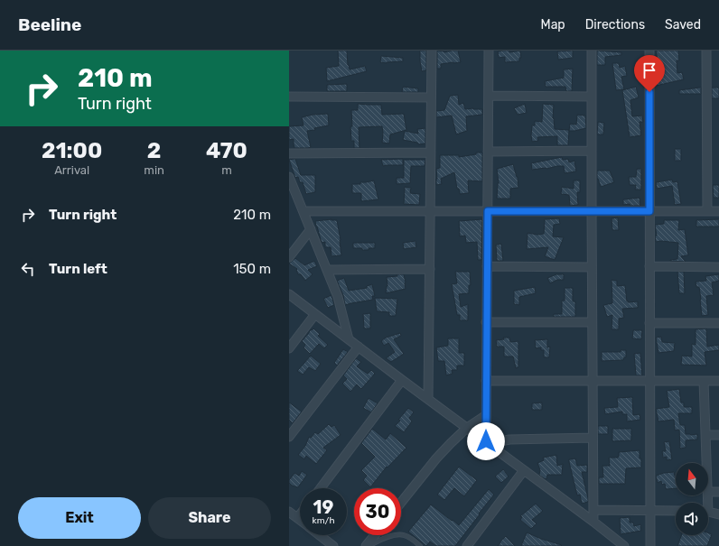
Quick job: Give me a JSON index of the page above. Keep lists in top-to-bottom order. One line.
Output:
{"north":"top","page":{"header":"Beeline","nav":["Map","Directions","Saved"],"turn":["210 m","Turn right"],"eta":["21:00","Arrival","2","min","470","m"],"list":[{"name":"Turn right","value":"210 m"},{"name":"Turn left","value":"150 m"}],"speed":"19 km/h","limit":"30","buttons":["Exit","Share"]}}
